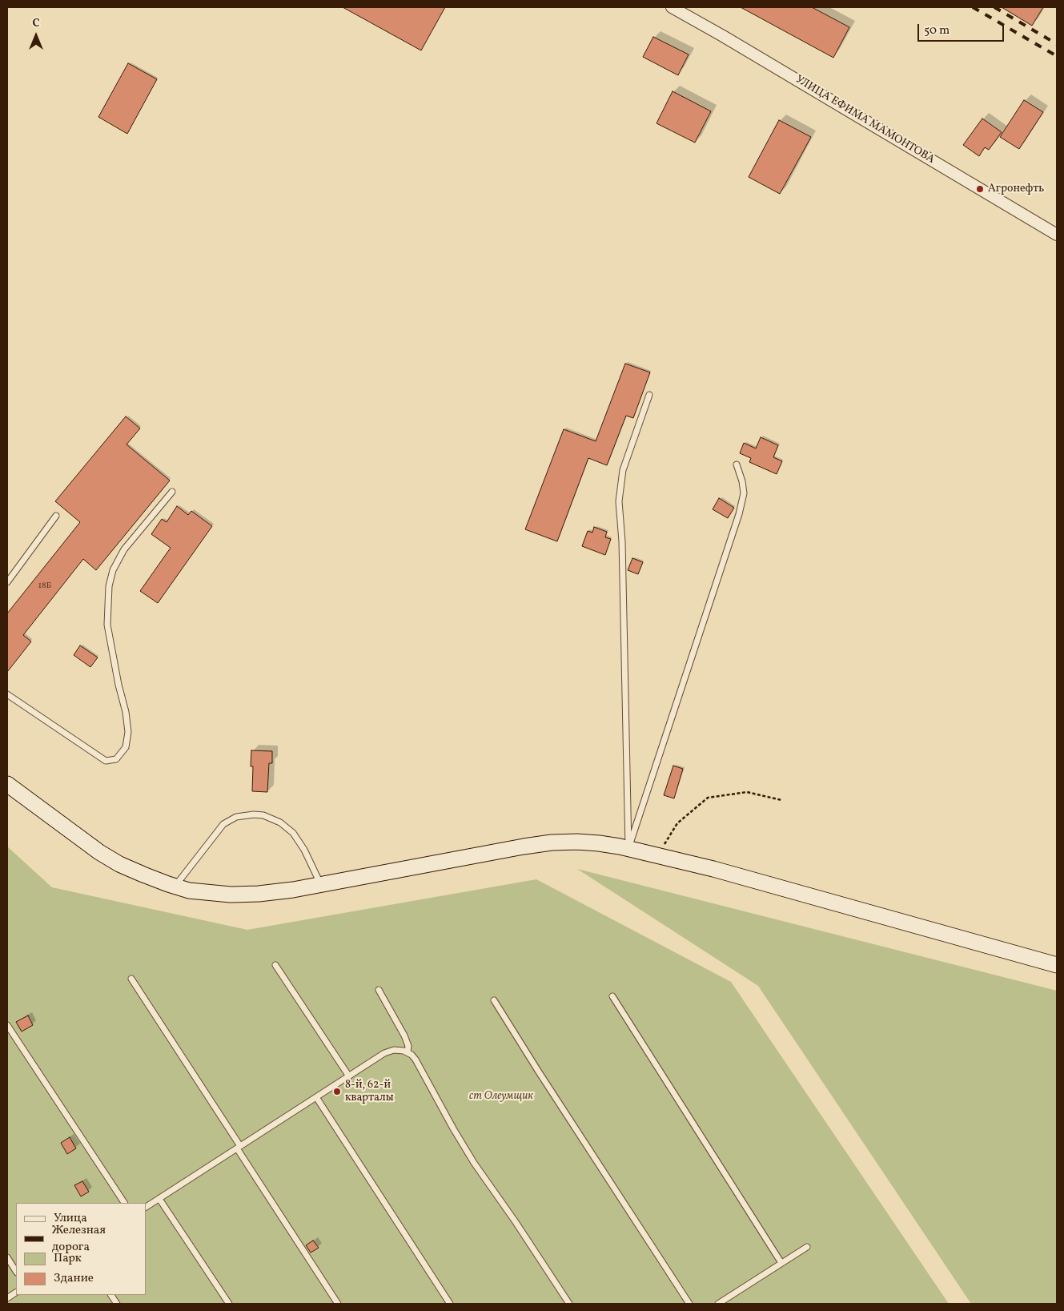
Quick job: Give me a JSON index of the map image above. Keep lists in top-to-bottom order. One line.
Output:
{"streets":{"street":["УЛИЦА ЕФИМА МАМОНТОВА"]},"parks":["ст Олеумщик"],"places":["Агронефть","8-й, 62-й кварталы"],"house_numbers":["18Б"],"legend":["Улица","Железная дорога","Парк","Здание"],"scale_bar":"50 m","north":"top"}
